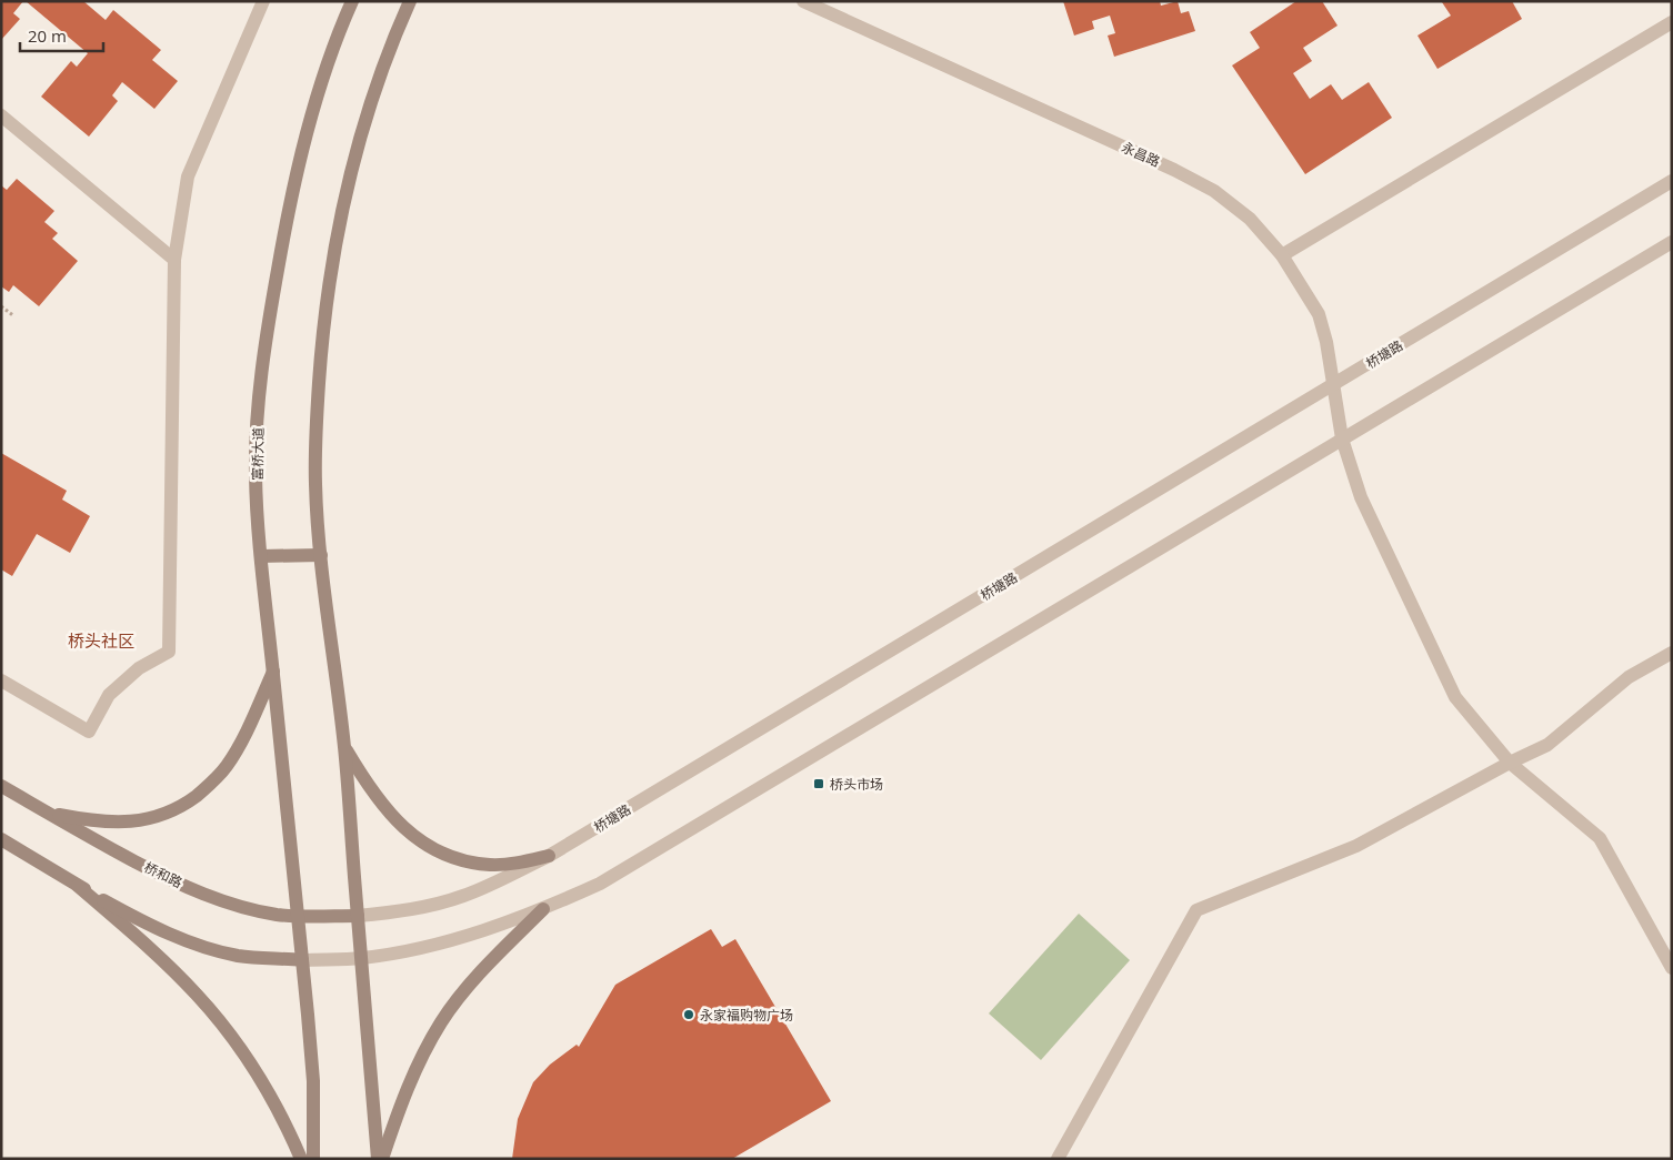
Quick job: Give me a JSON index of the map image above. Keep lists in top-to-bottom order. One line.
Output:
{"streets":{"main road":["桥塘路","富桥大道","桥和路"],"street":["永昌路"]},"crossings":[["永昌路","桥塘路"],["桥塘路","富桥大道"],["桥塘路","桥和路"],["富桥大道","桥和路"]],"districts":["桥头社区"],"places":{"transit":["桥头市场"],"other":["永家福购物广场"]},"scale_bar":"20 m"}
